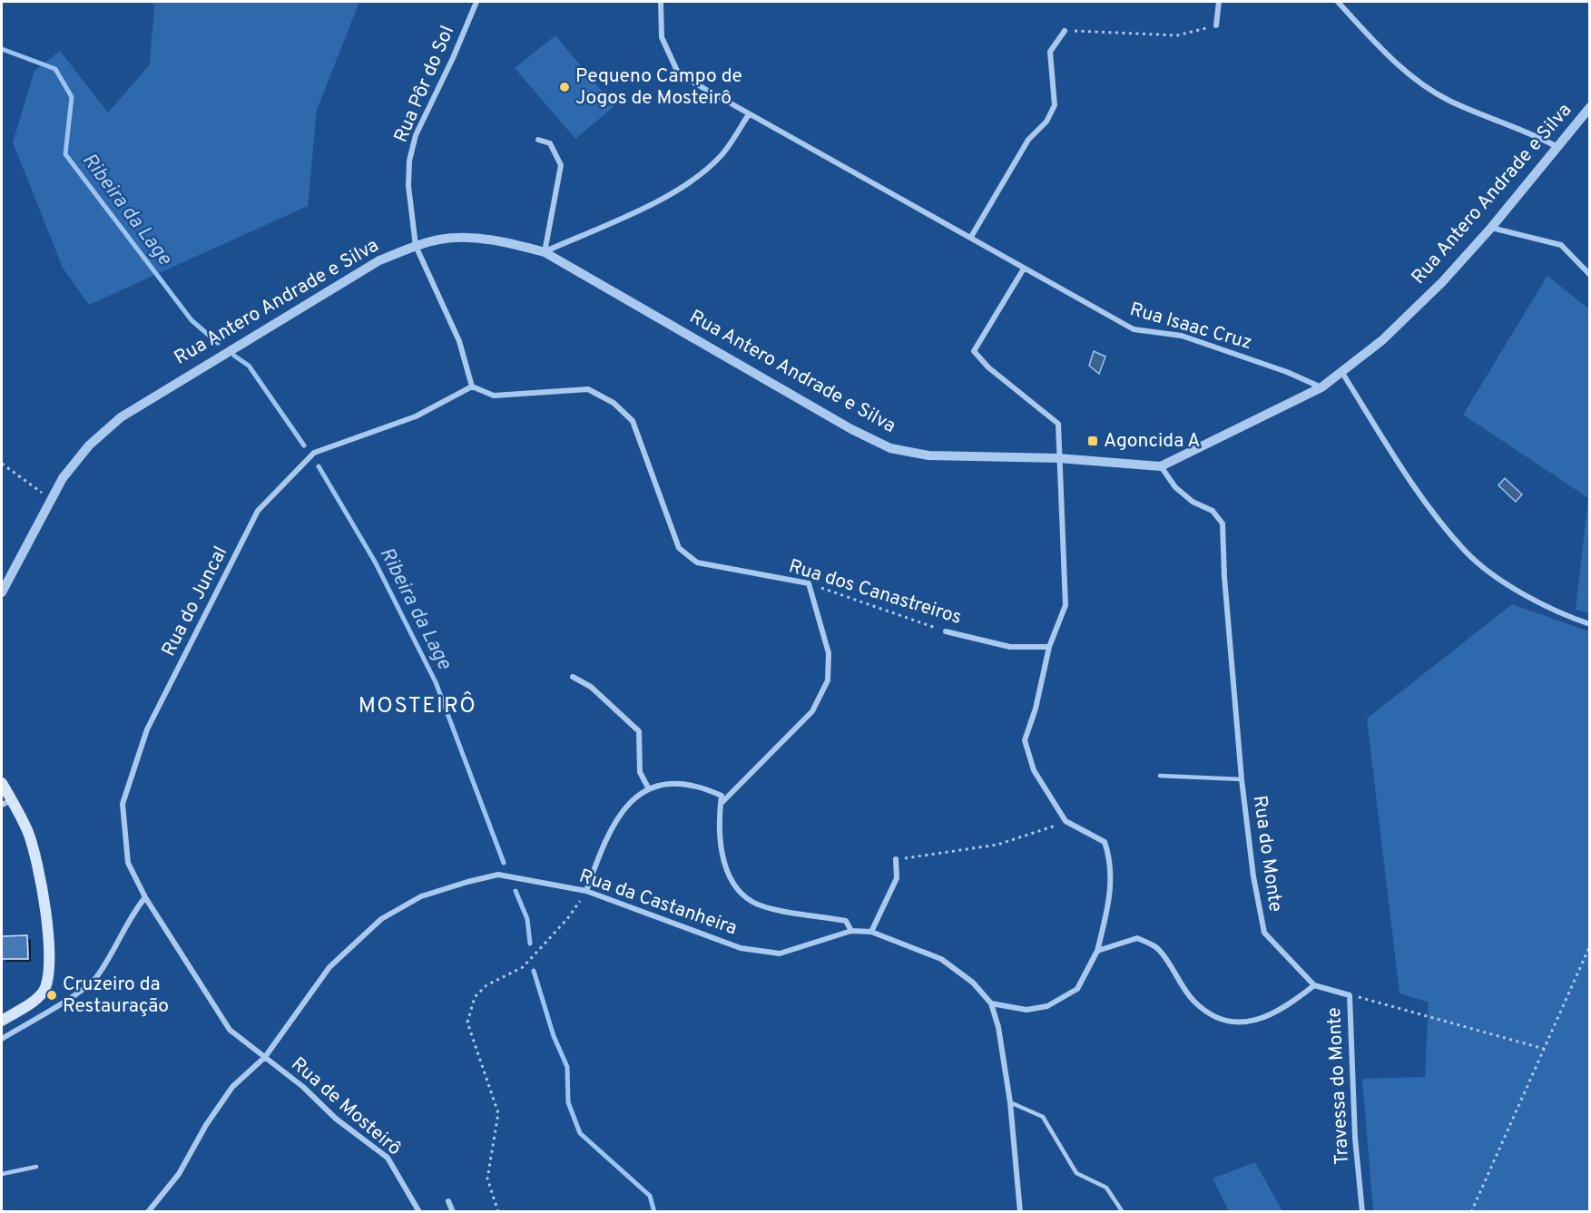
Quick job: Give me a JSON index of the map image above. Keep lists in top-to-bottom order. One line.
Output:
{"streets":{"street":["Rua Pôr do Sol","Rua Antero Andrade e Silva","Rua Isaac Cruz","Rua dos Canastreiros","Rua do Juncal","Rua do Monte","Rua da Castanheira","Travessa do Monte","Rua de Mosteirô"]},"crossings":[["Rua Pôr do Sol","Rua Antero Andrade e Silva"],["Rua Antero Andrade e Silva","Rua Isaac Cruz"],["Rua Antero Andrade e Silva","Rua do Monte"],["Rua dos Canastreiros","Rua do Juncal"],["Rua do Juncal","Rua da Castanheira"],["Rua do Juncal","Rua de Mosteirô"],["Rua do Monte","Travessa do Monte"],["Rua da Castanheira","Rua de Mosteirô"]],"districts":["MOSTEIRÔ"],"water":["Ribeira da Lage"],"places":{"other":["Pequeno Campo de Jogos de Mosteirô","Cruzeiro da Restauração"],"transit":["Agoncida A"]}}
